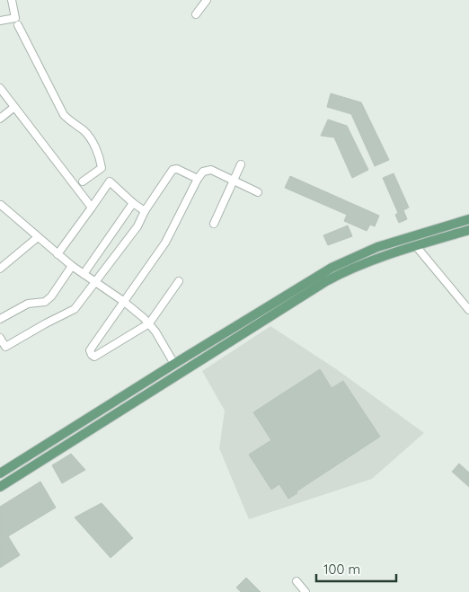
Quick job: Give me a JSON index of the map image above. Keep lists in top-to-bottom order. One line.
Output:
{"scale_bar":"100 m"}
